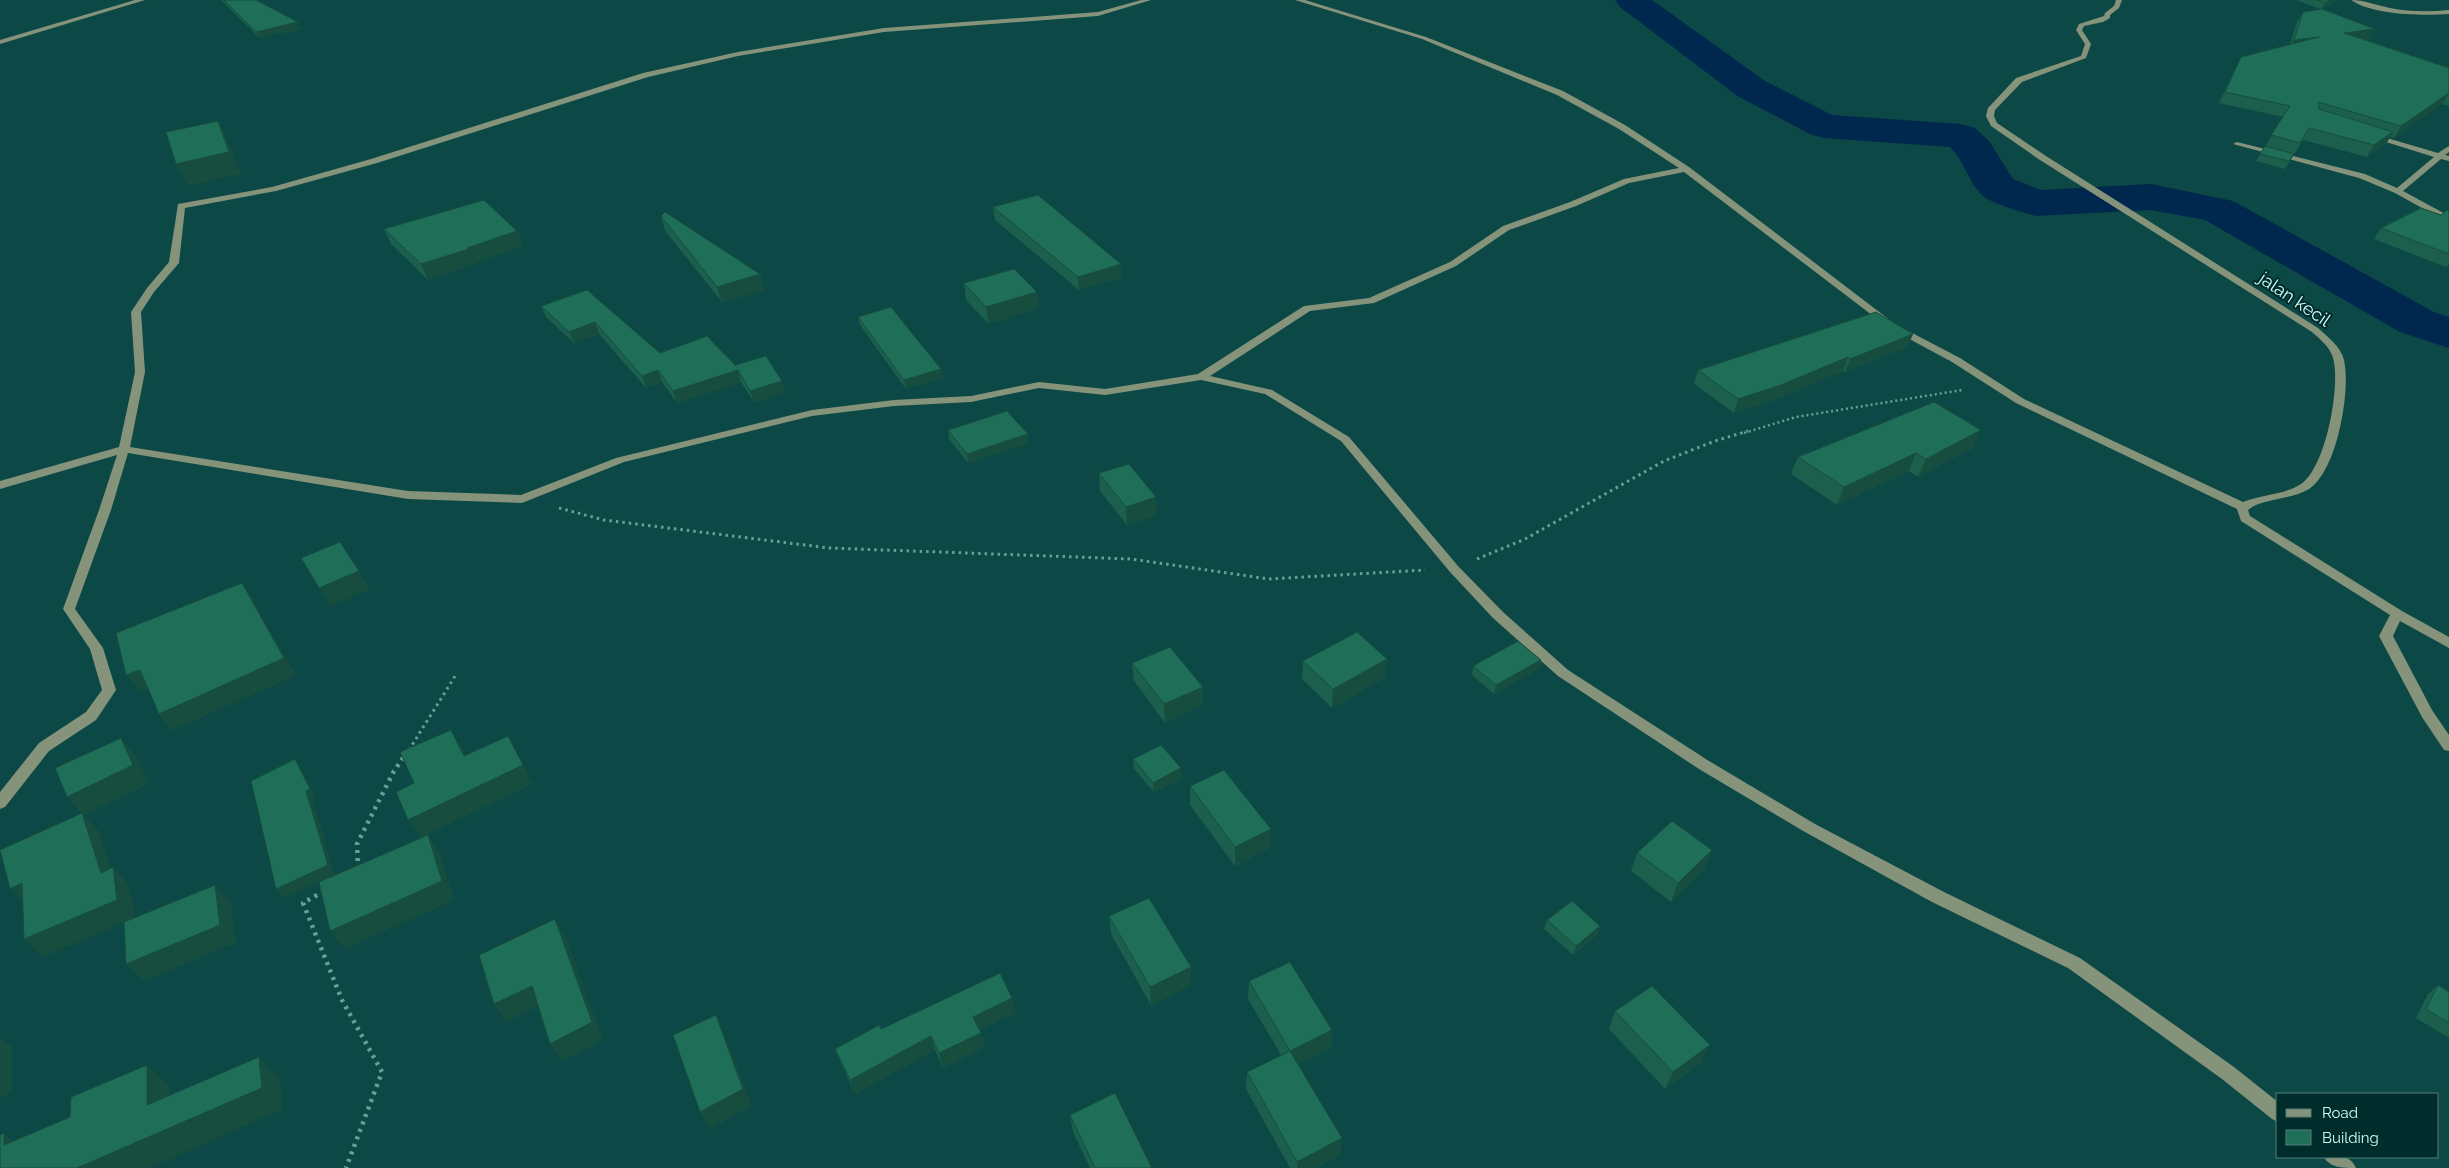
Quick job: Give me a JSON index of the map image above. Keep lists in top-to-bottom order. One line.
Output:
{"streets":{"street":["jalan kecil"]},"legend":["Road","Building"]}
